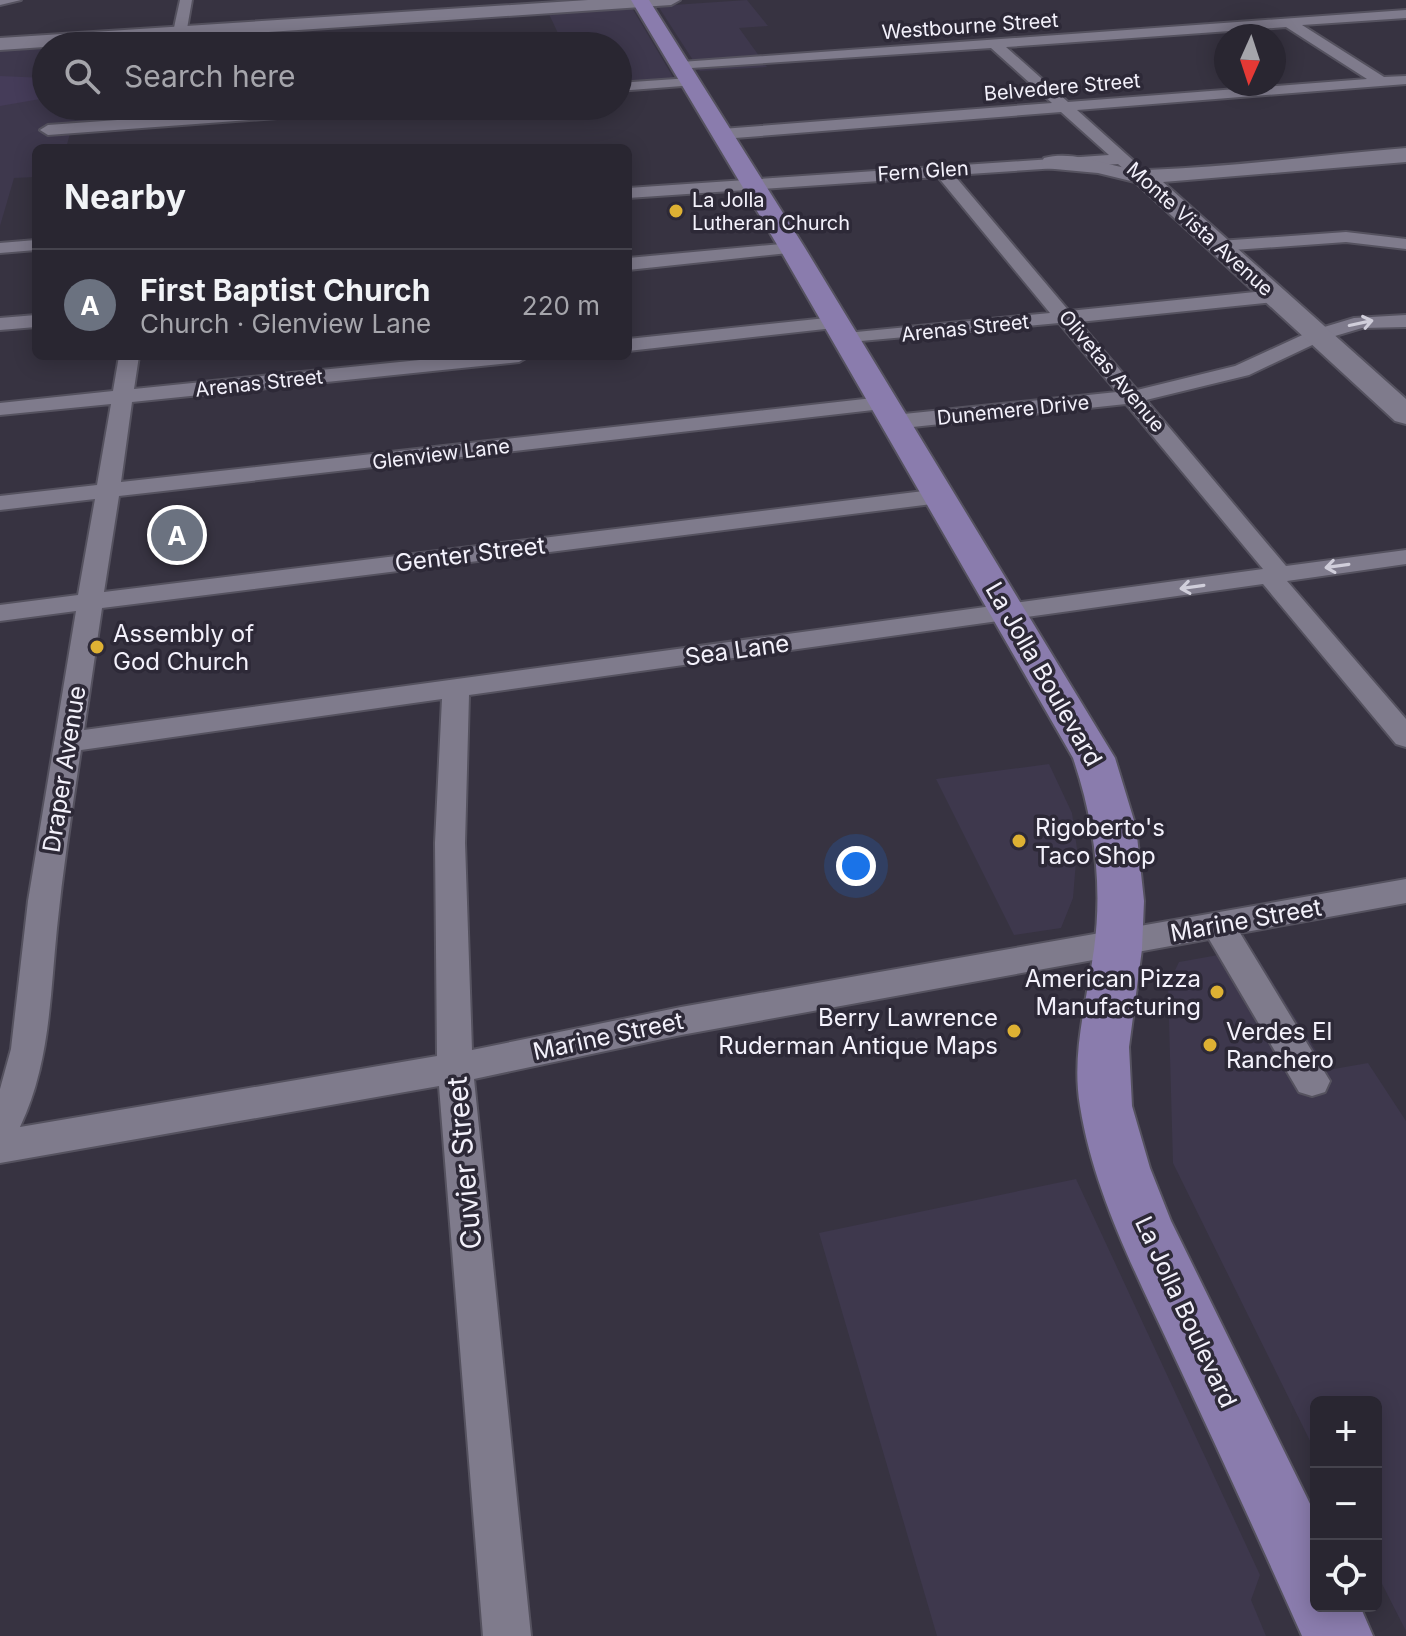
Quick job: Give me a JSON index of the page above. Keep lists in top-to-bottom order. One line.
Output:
{"streets":{"main road":["La Jolla Boulevard"],"street":["Westbourne Street","Belvedere Street","Fern Glen","Monte Vista Avenue","Arenas Street","Olivetas Avenue","Dunemere Drive","Glenview Lane","Genter Street","Sea Lane","Draper Avenue","Marine Street","Cuvier Street"]},"crossings":[["Westbourne Street","Monte Vista Avenue"],["Westbourne Street","La Jolla Boulevard"],["Belvedere Street","Monte Vista Avenue"],["Belvedere Street","La Jolla Boulevard"],["Fern Glen","Monte Vista Avenue"],["Fern Glen","Olivetas Avenue"],["Fern Glen","La Jolla Boulevard"],["Monte Vista Avenue","Arenas Street"],["Monte Vista Avenue","Dunemere Drive"],["Arenas Street","Olivetas Avenue"],["Arenas Street","La Jolla Boulevard"],["Arenas Street","Draper Avenue"],["Olivetas Avenue","Dunemere Drive"],["Olivetas Avenue","Sea Lane"],["Dunemere Drive","Glenview Lane"],["Dunemere Drive","La Jolla Boulevard"],["Glenview Lane","La Jolla Boulevard"],["Glenview Lane","Draper Avenue"],["Genter Street","La Jolla Boulevard"],["Genter Street","Draper Avenue"],["Sea Lane","La Jolla Boulevard"],["Sea Lane","Draper Avenue"],["Sea Lane","Cuvier Street"],["La Jolla Boulevard","Marine Street"],["Marine Street","Cuvier Street"]],"places":["La Jolla Lutheran Church","Assembly of God Church","Rigoberto's Taco Shop","American Pizza Manufacturing","Berry Lawrence Ruderman Antique Maps","Verdes El Ranchero"],"north":"bottom","page":{"search":"Search here","heading":"Nearby","list":[{"mark":"A","name":"First Baptist Church","note":"Church · Glenview Lane","value":"220 m"}],"pins":"A","map_buttons":["+","−"]}}
